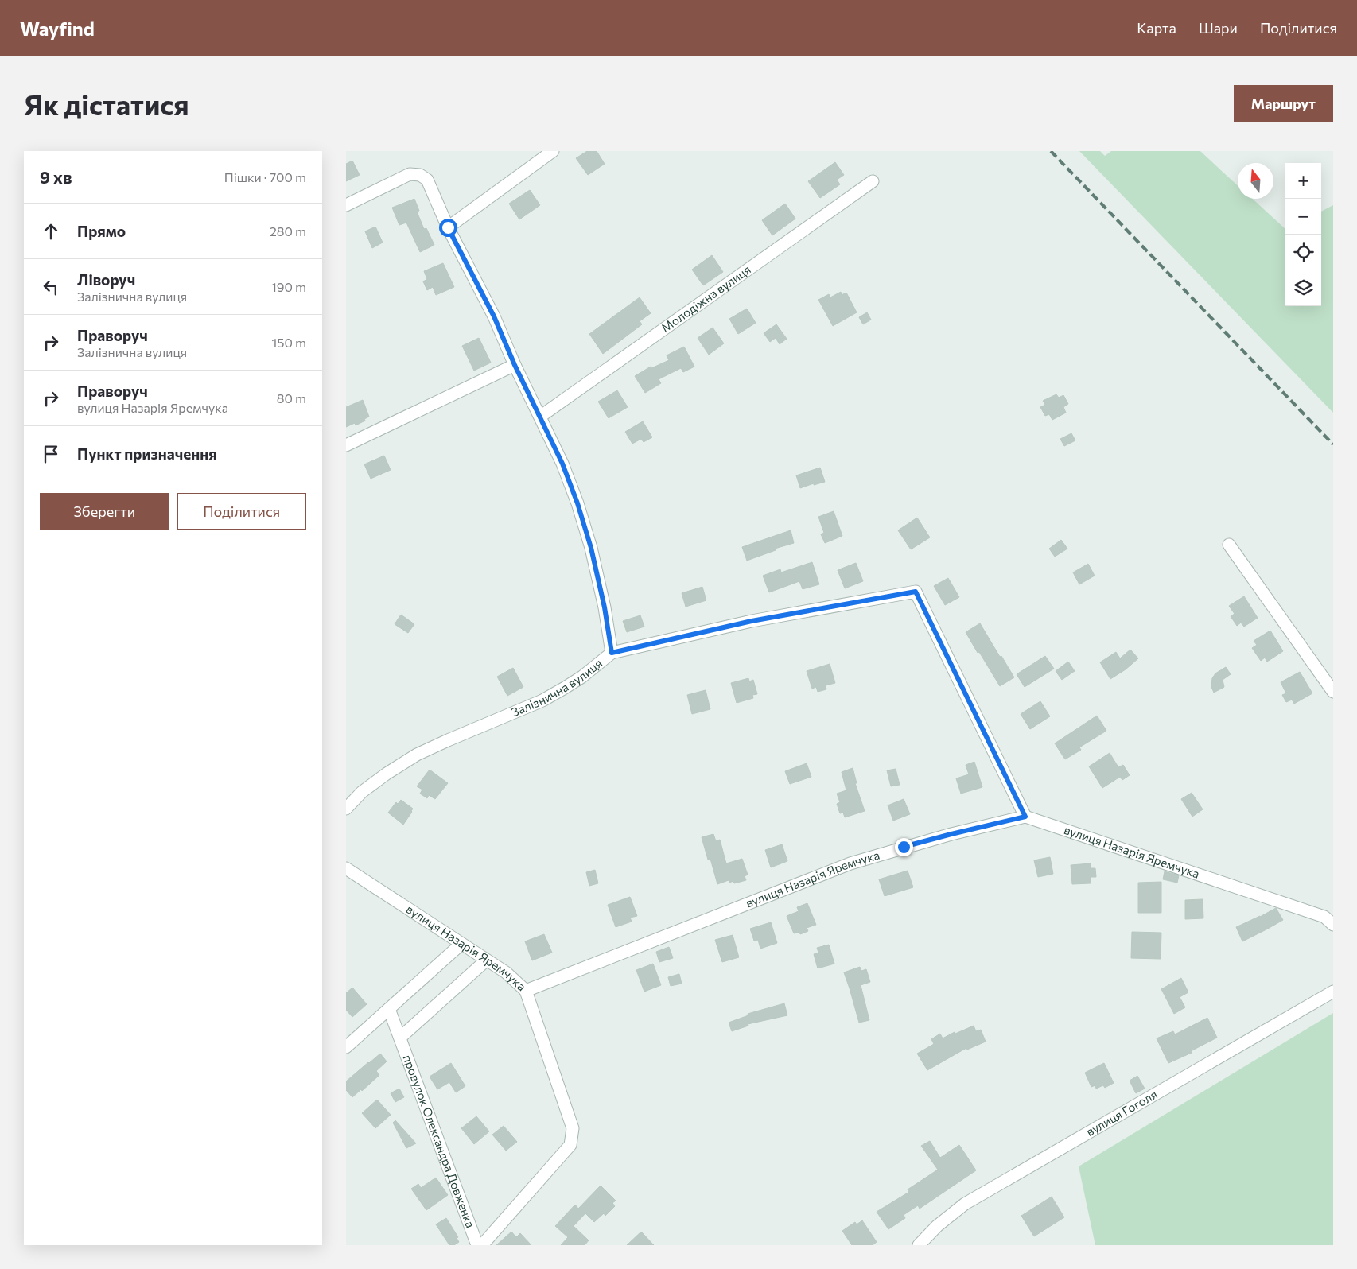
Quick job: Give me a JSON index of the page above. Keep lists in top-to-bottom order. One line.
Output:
{"streets":{"street":["Молодіжна вулиця","Залізнична вулиця","вулиця Назарія Яремчука","вулиця Гоголя","провулок Олександра Довженка"]},"crossings":[["Залізнична вулиця","вулиця Назарія Яремчука"]],"north":"top","page":{"header":"Wayfind","nav":["Карта","Шари","Поділитися"],"buttons":["Маршрут",["Зберегти","Поділитися"]],"title":"Як дістатися","heading":["9 хв","Пішки · 700 m"],"map_buttons":["+","−"],"list":[["Прямо","280 m"],["Ліворуч","Залізнична вулиця","190 m"],["Праворуч","Залізнична вулиця","150 m"],["Праворуч","вулиця Назарія Яремчука","80 m"],"Пункт призначення"]}}
